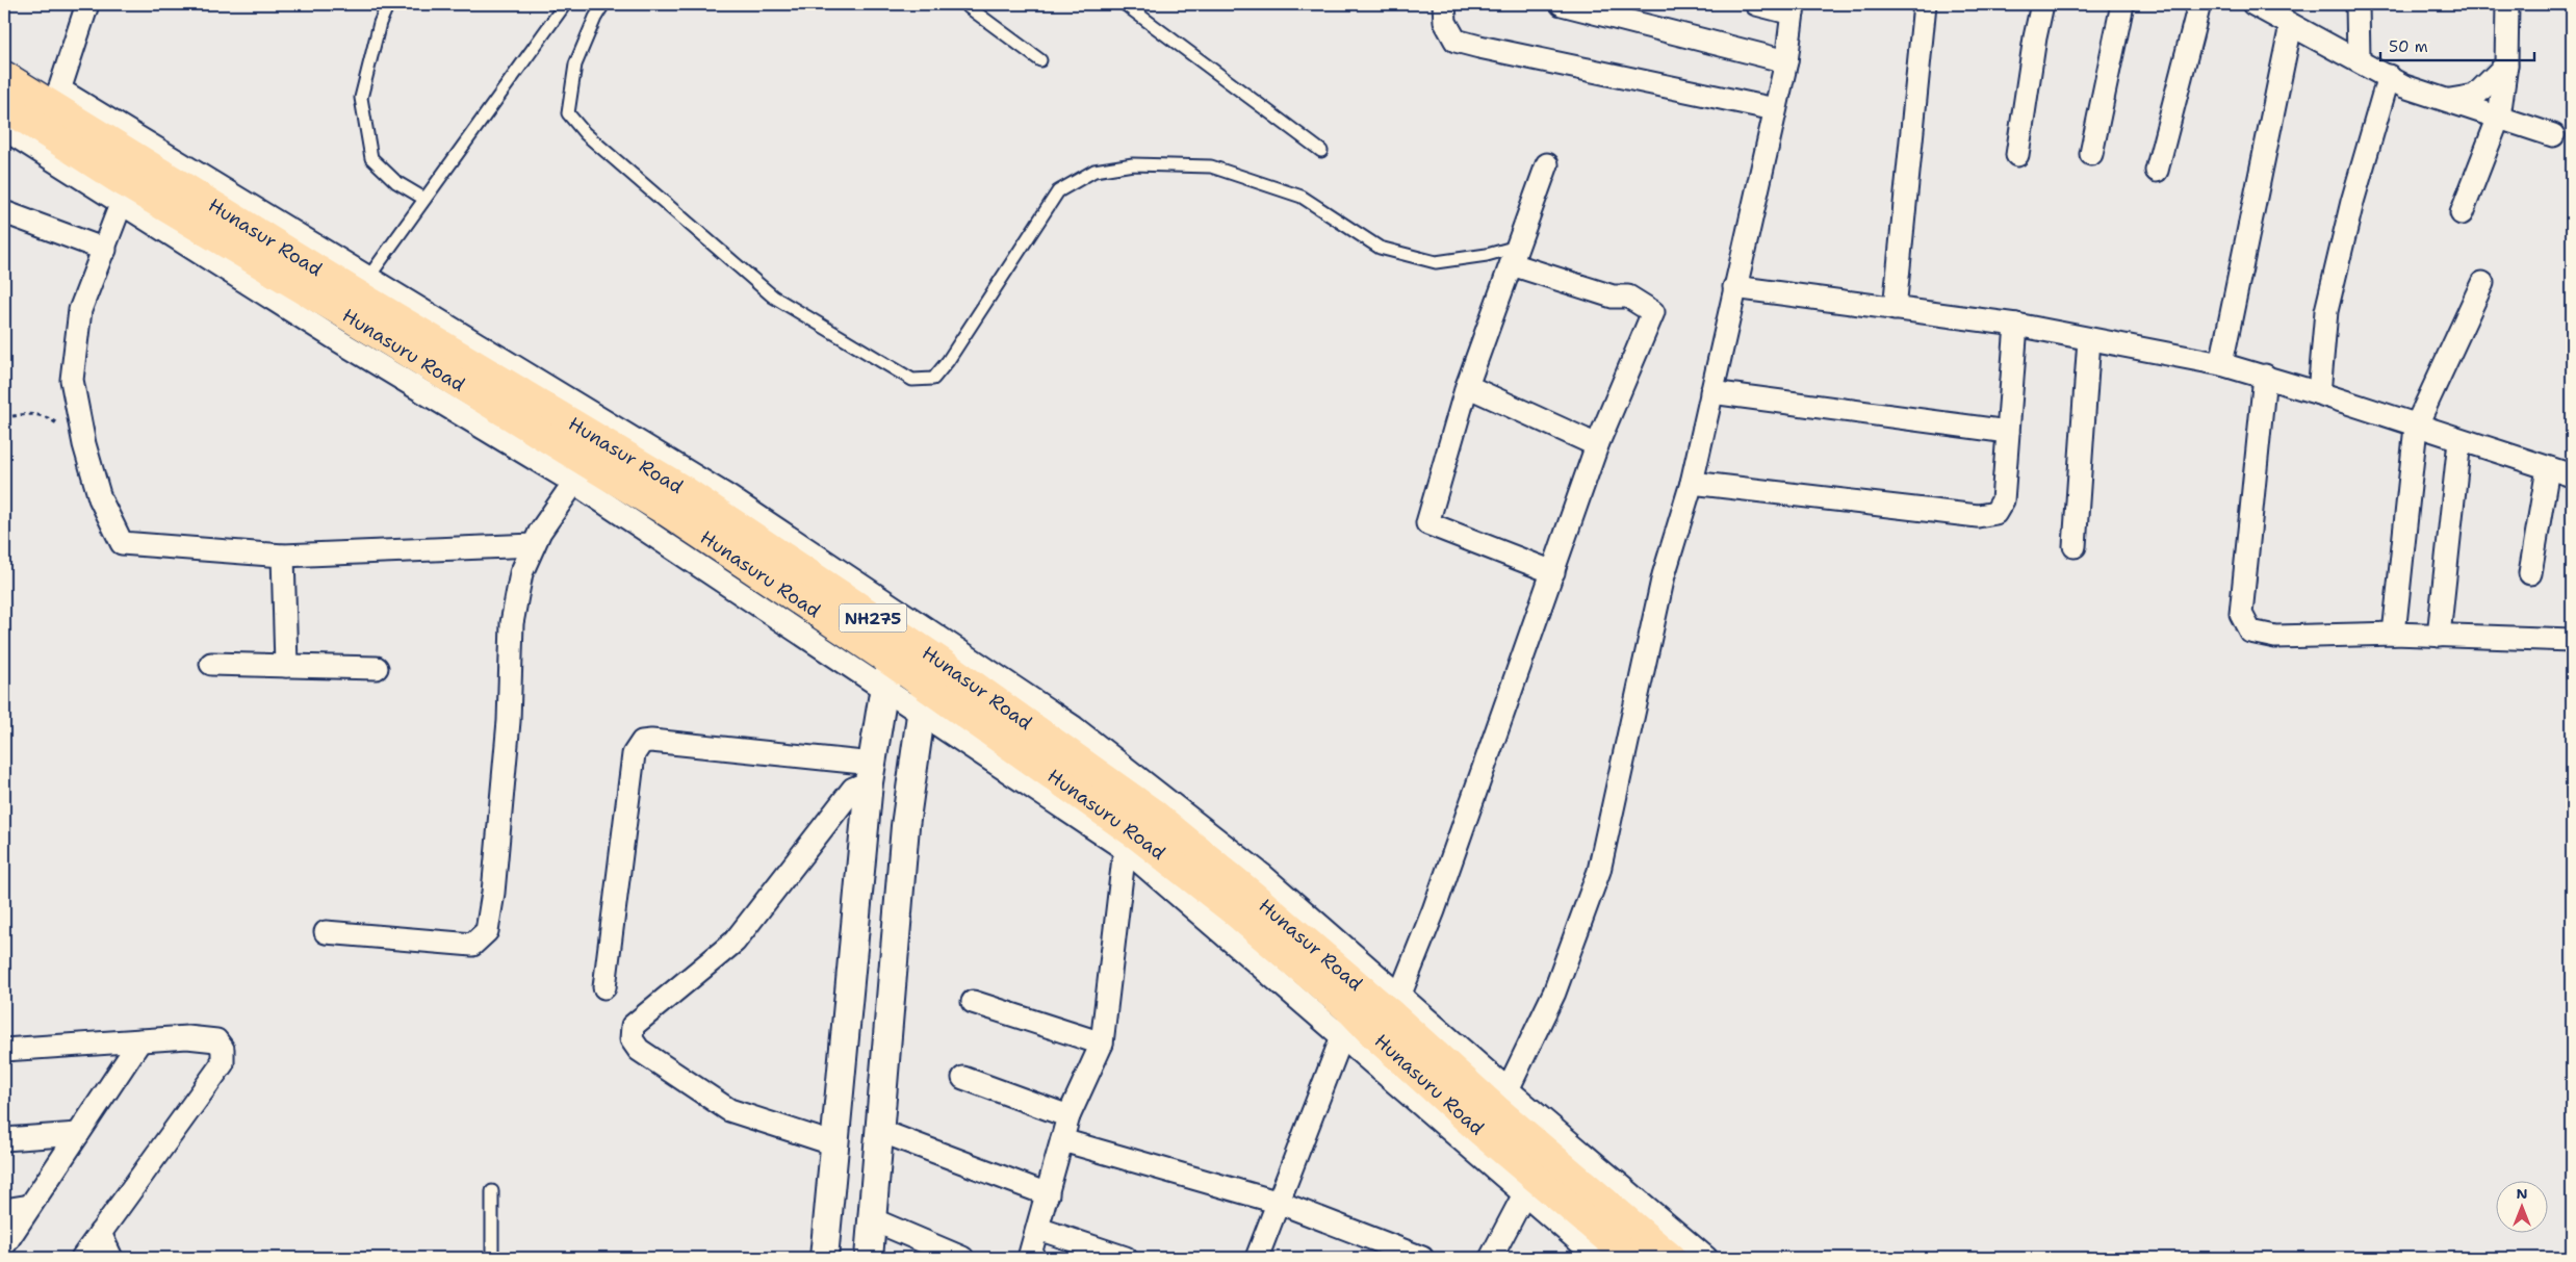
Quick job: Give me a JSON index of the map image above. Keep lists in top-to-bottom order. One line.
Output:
{"streets":{"highway":["Hunasur Road","Hunasuru Road","NH275"]},"crossings":[["Hunasur Road","Hunasuru Road"]],"scale_bar":"50 m","north":"top"}
